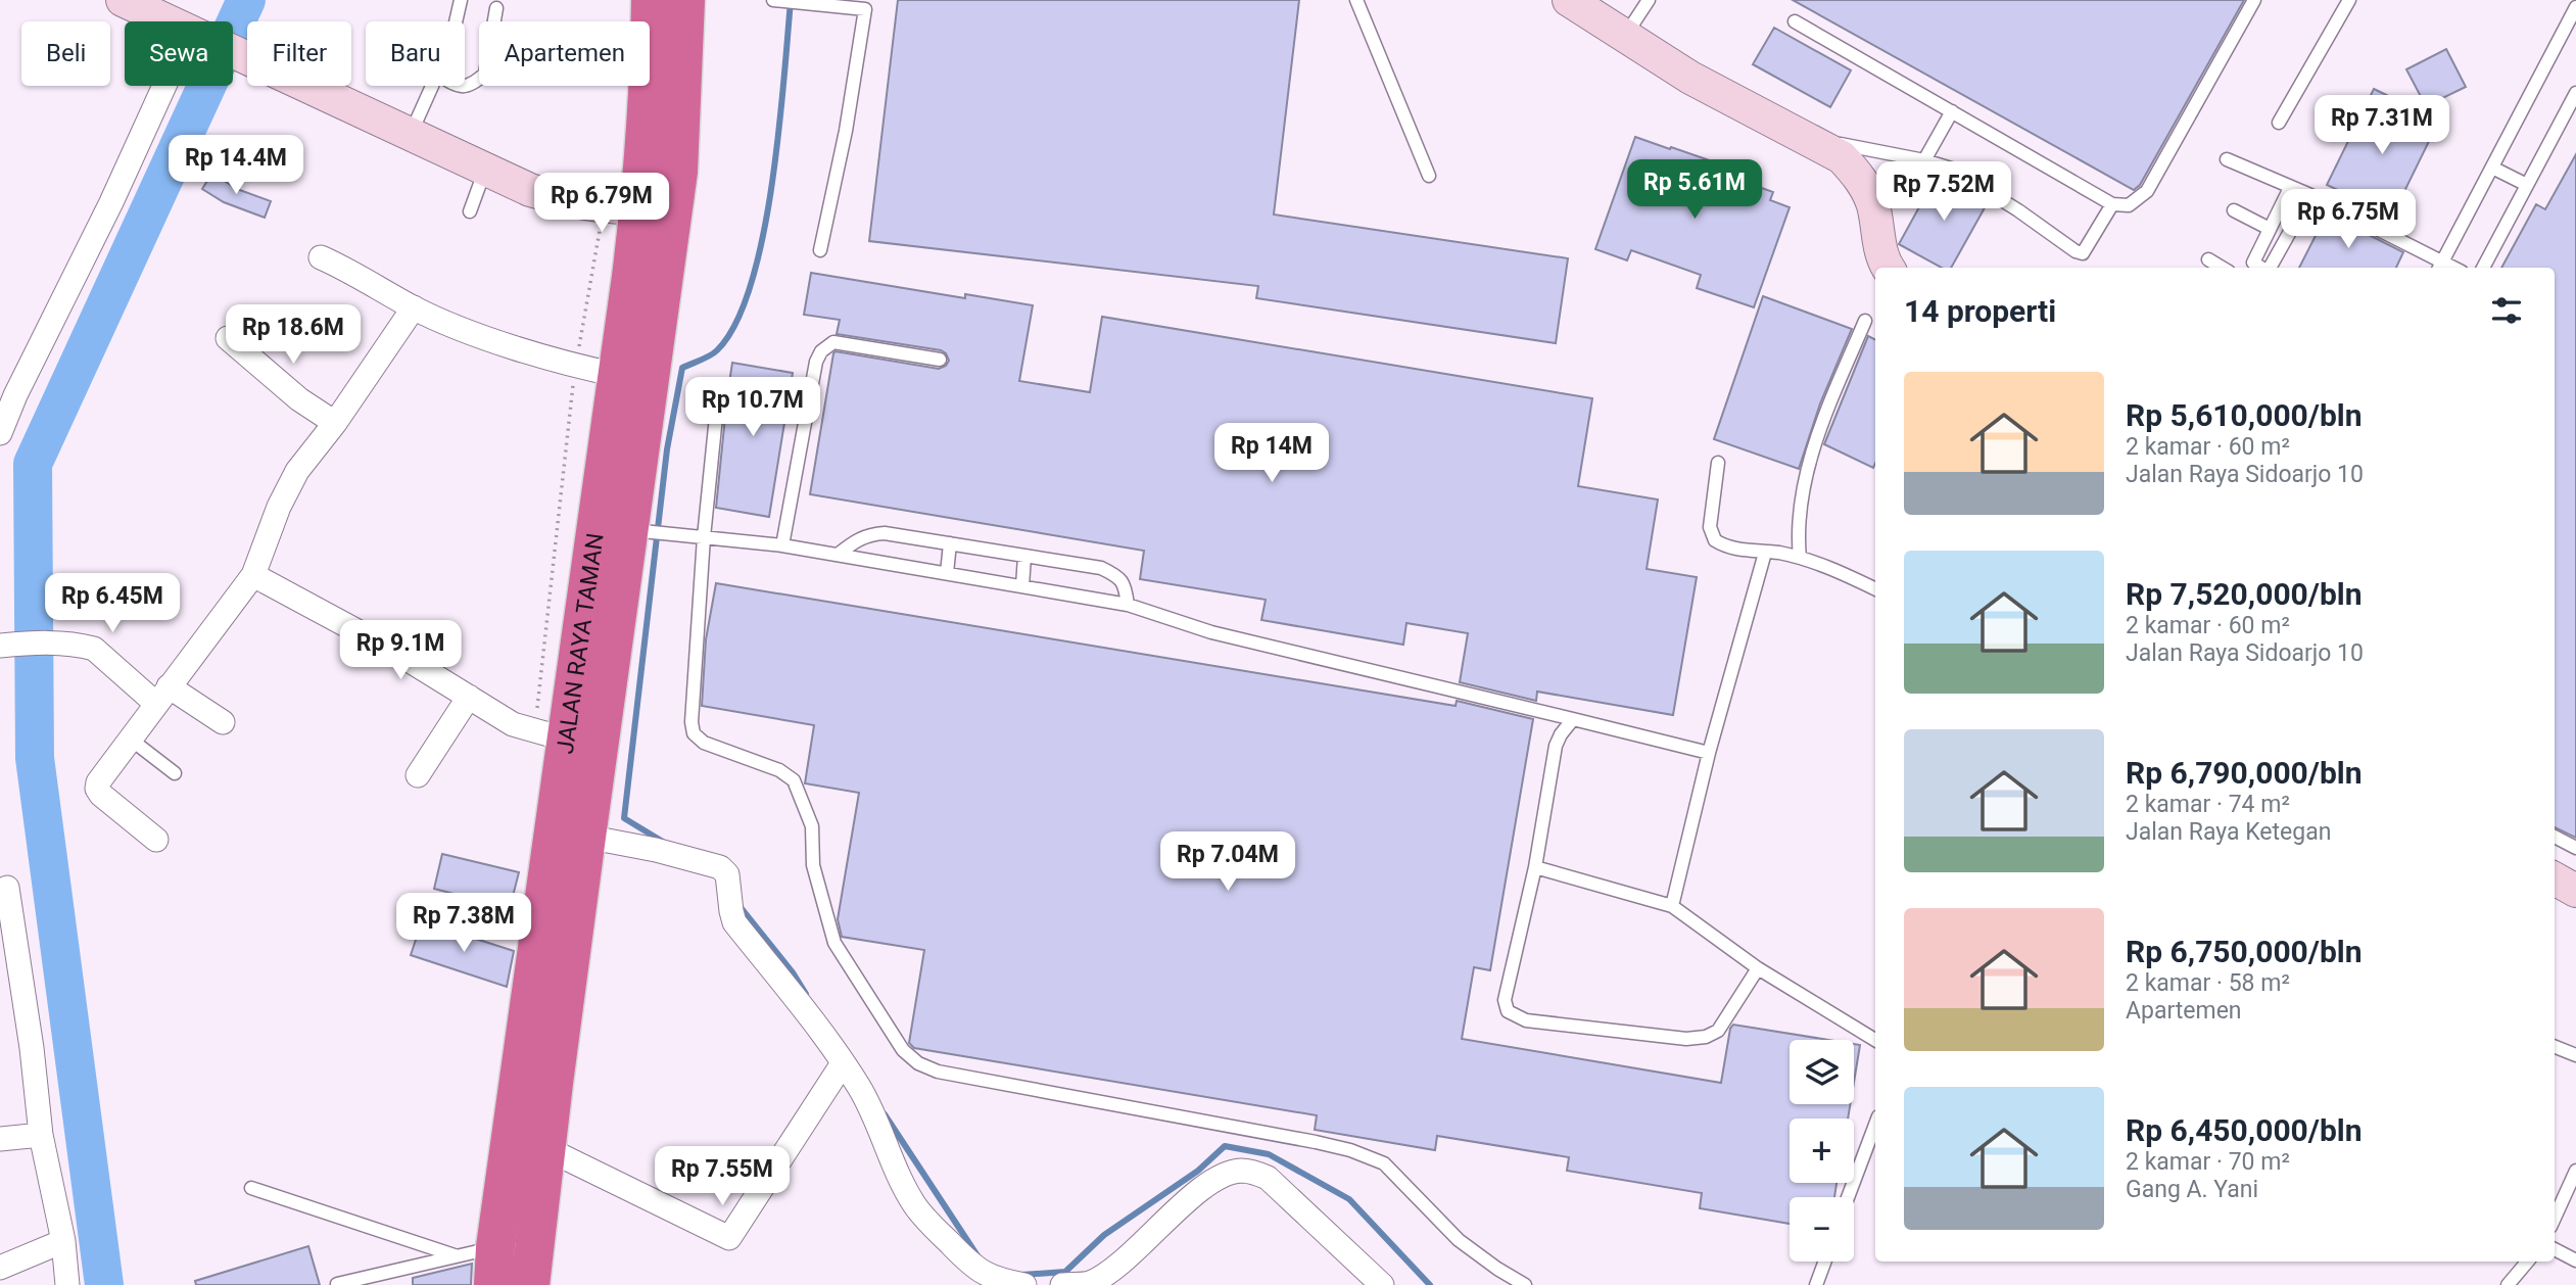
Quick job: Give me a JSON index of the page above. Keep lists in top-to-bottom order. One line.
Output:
{"streets":{"highway":["JALAN RAYA TAMAN"]},"page":{"chip":["Beli","Sewa","Filter","Baru","Apartemen"],"price":["Rp 7.31M","Rp 14.4M","Rp 5.61M","Rp 7.52M","Rp 6.79M","Rp 6.75M","Rp 18.6M","Rp 10.7M","Rp 14M","Rp 6.45M","Rp 9.1M","Rp 7.04M","Rp 7.38M","Rp 7.55M"],"heading":"14 properti","list":[{"name":"Rp 5,610,000/bln","note":"2 kamar · 60 m² · Jalan Raya Sidoarjo 10"},{"name":"Rp 7,520,000/bln","note":"2 kamar · 60 m² · Jalan Raya Sidoarjo 10"},{"name":"Rp 6,790,000/bln","note":"2 kamar · 74 m² · Jalan Raya Ketegan"},{"name":"Rp 6,750,000/bln","note":"2 kamar · 58 m² · Apartemen"},{"name":"Rp 6,450,000/bln","note":"2 kamar · 70 m² · Gang A. Yani"}],"map_buttons":["+","−"]}}
